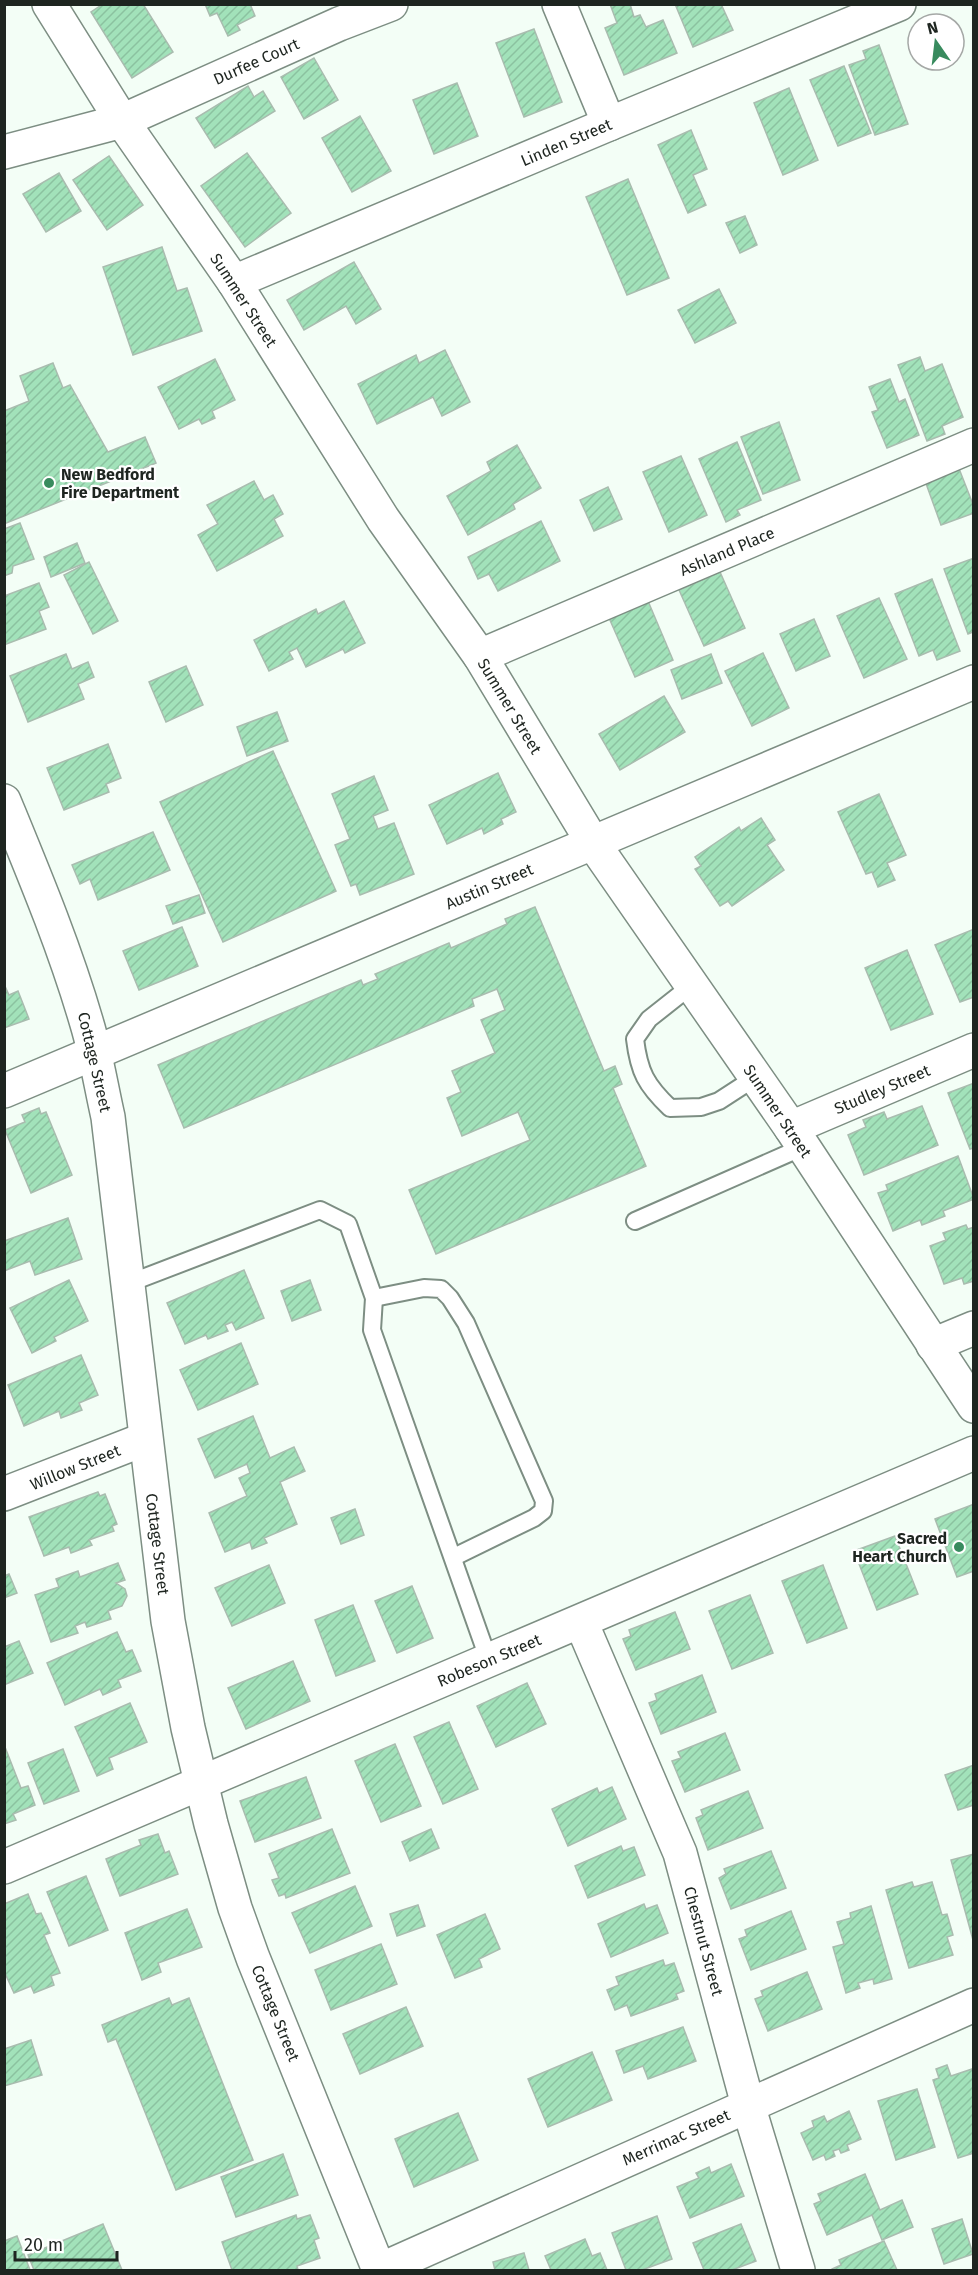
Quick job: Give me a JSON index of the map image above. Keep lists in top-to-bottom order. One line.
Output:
{"streets":{"street":["Durfee Court","Linden Street","Summer Street","Ashland Place","Austin Street","Cottage Street","Studley Street","Willow Street","Robeson Street","Chestnut Street","Merrimac Street"]},"crossings":[["Durfee Court","Summer Street"],["Linden Street","Summer Street"],["Summer Street","Ashland Place"],["Summer Street","Austin Street"],["Summer Street","Studley Street"],["Austin Street","Cottage Street"],["Cottage Street","Willow Street"],["Cottage Street","Robeson Street"],["Cottage Street","Merrimac Street"],["Robeson Street","Chestnut Street"],["Chestnut Street","Merrimac Street"]],"places":["New Bedford Fire Department","Sacred Heart Church"],"scale_bar":"20 m","north":"top"}
